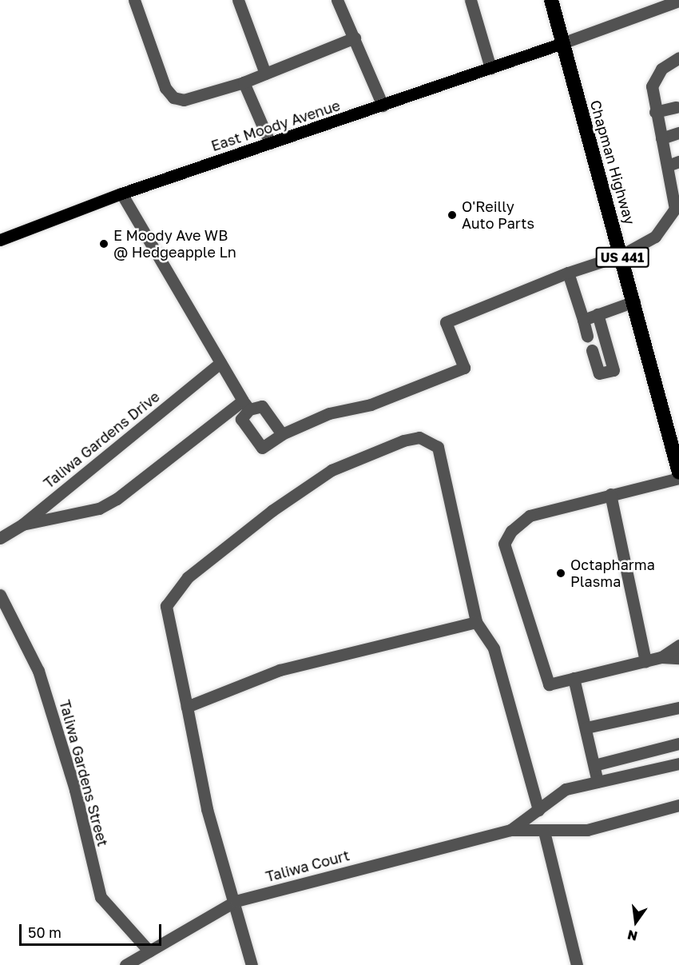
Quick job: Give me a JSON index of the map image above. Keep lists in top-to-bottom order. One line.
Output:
{"streets":{"highway":["Chapman Highway","US 441"],"main road":["East Moody Avenue"],"street":["Taliwa Gardens Drive","Taliwa Gardens Street","Taliwa Court"]},"crossings":[["East Moody Avenue","Chapman Highway"],["Taliwa Gardens Street","Taliwa Court"]],"places":["O'Reilly Auto Parts","E Moody Ave WB @ Hedgeapple Ln","Octapharma Plasma"],"scale_bar":"50 m","north":"bottom"}
